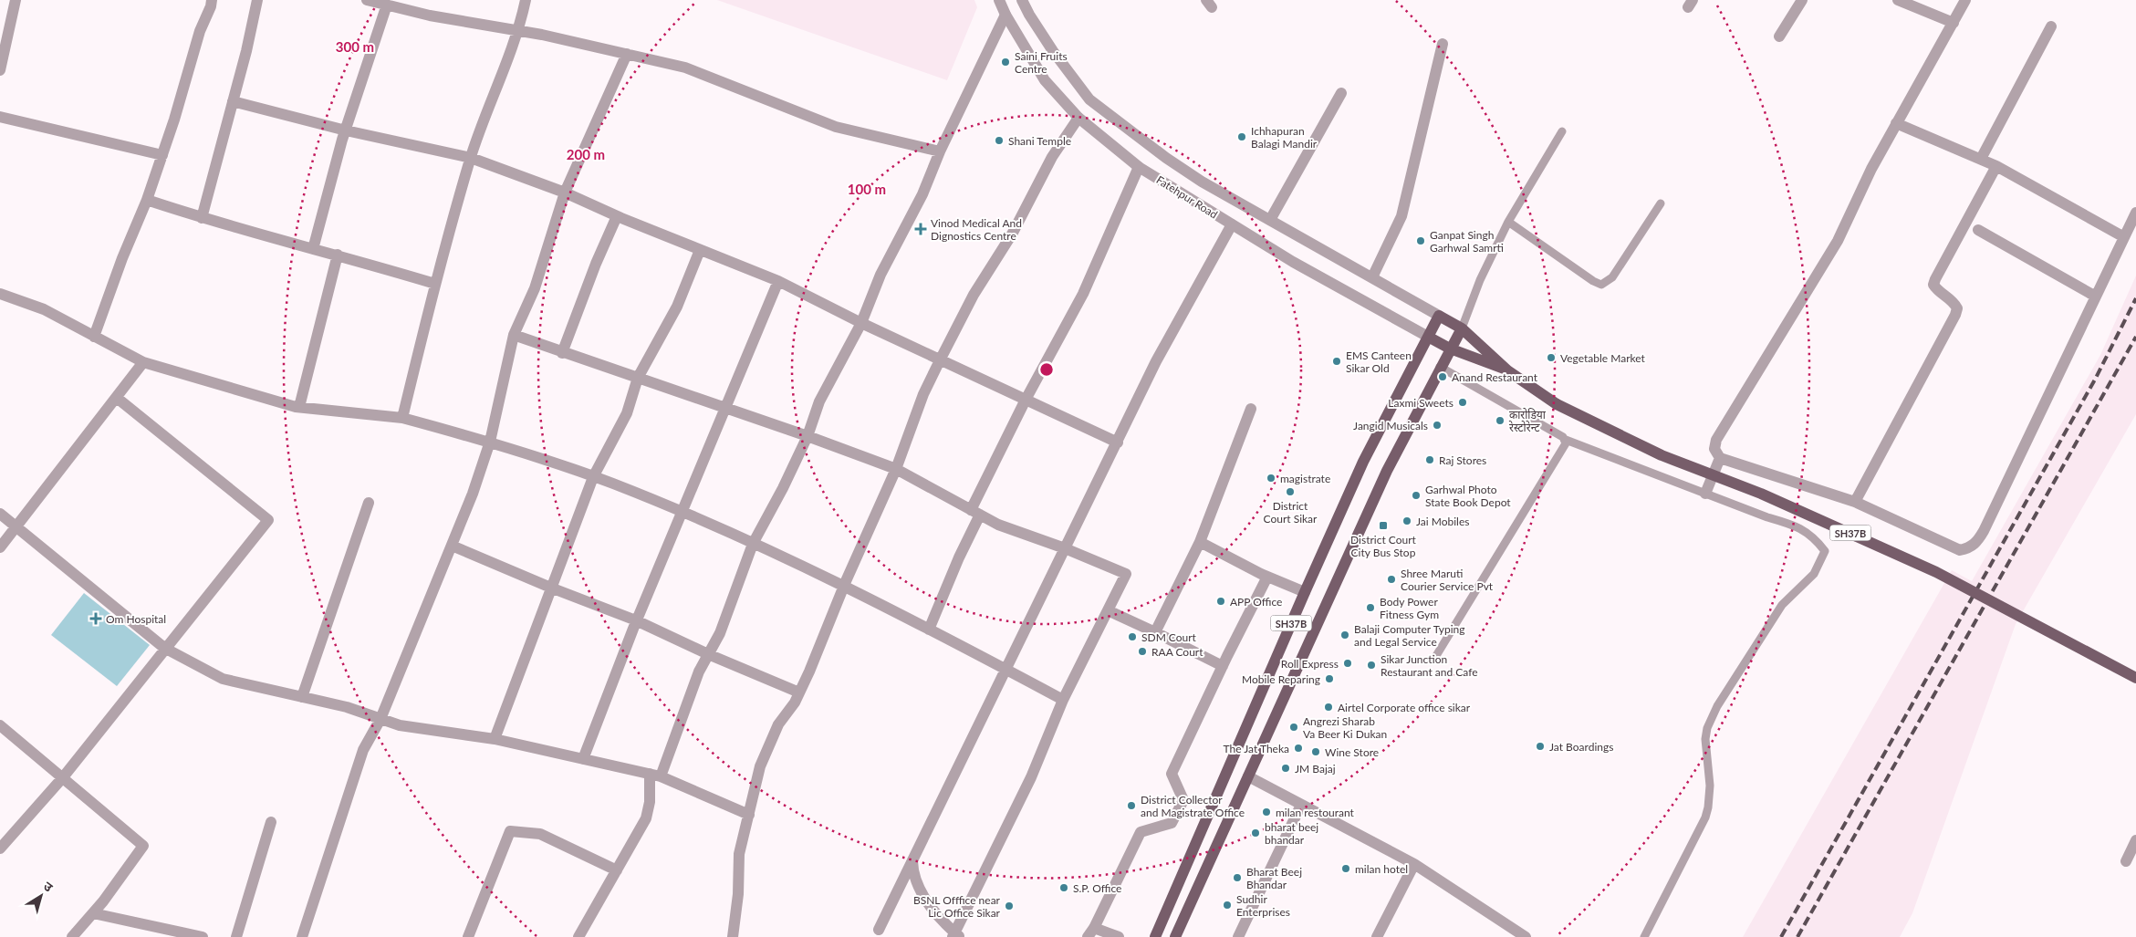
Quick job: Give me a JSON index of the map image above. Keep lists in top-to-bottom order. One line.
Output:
{"streets":{"main road":["SH37B"],"street":["Fatehpur Road"]},"crossings":[["Fatehpur Road","SH37B"]],"places":{"other":["Saini Fruits Centre","Ichhapuran Balagi Mandir","Shani Temple","Ganpat Singh Garhwal Samrti","Vegetable Market","EMS Canteen Sikar Old","Anand Restaurant","Laxmi Sweets","कारोडिया रेस्टोरेन्ट","Jangid Musicals","Raj Stores","magistrate","District Court Sikar","Garhwal Photo State Book Depot","Jai Mobiles","Shree Maruti Courier Service Pvt","APP Office","Body Power Fitness Gym","Balaji Computer Typing and Legal Service","SDM Court","RAA Court","Roll Express","Sikar Junction Restaurant and Cafe","Mobile Reparing","Airtel Corporate office sikar","Angrezi Sharab Va Beer Ki Dukan","Jat Boardings","The Jat Theka","Wine Store","JM Bajaj","District Collector and Magistrate Office","milan restourant","bharat beej bhandar","milan hotel","Bharat Beej Bhandar","S.P. Office","Sudhir Enterprises","BSNL Offfice near Lic Office Sikar"],"health":["Vinod Medical And Dignostics Centre","Om Hospital"],"transit":["District Court City Bus Stop"]},"north":"top right","rings":["300 m","200 m","100 m"]}
